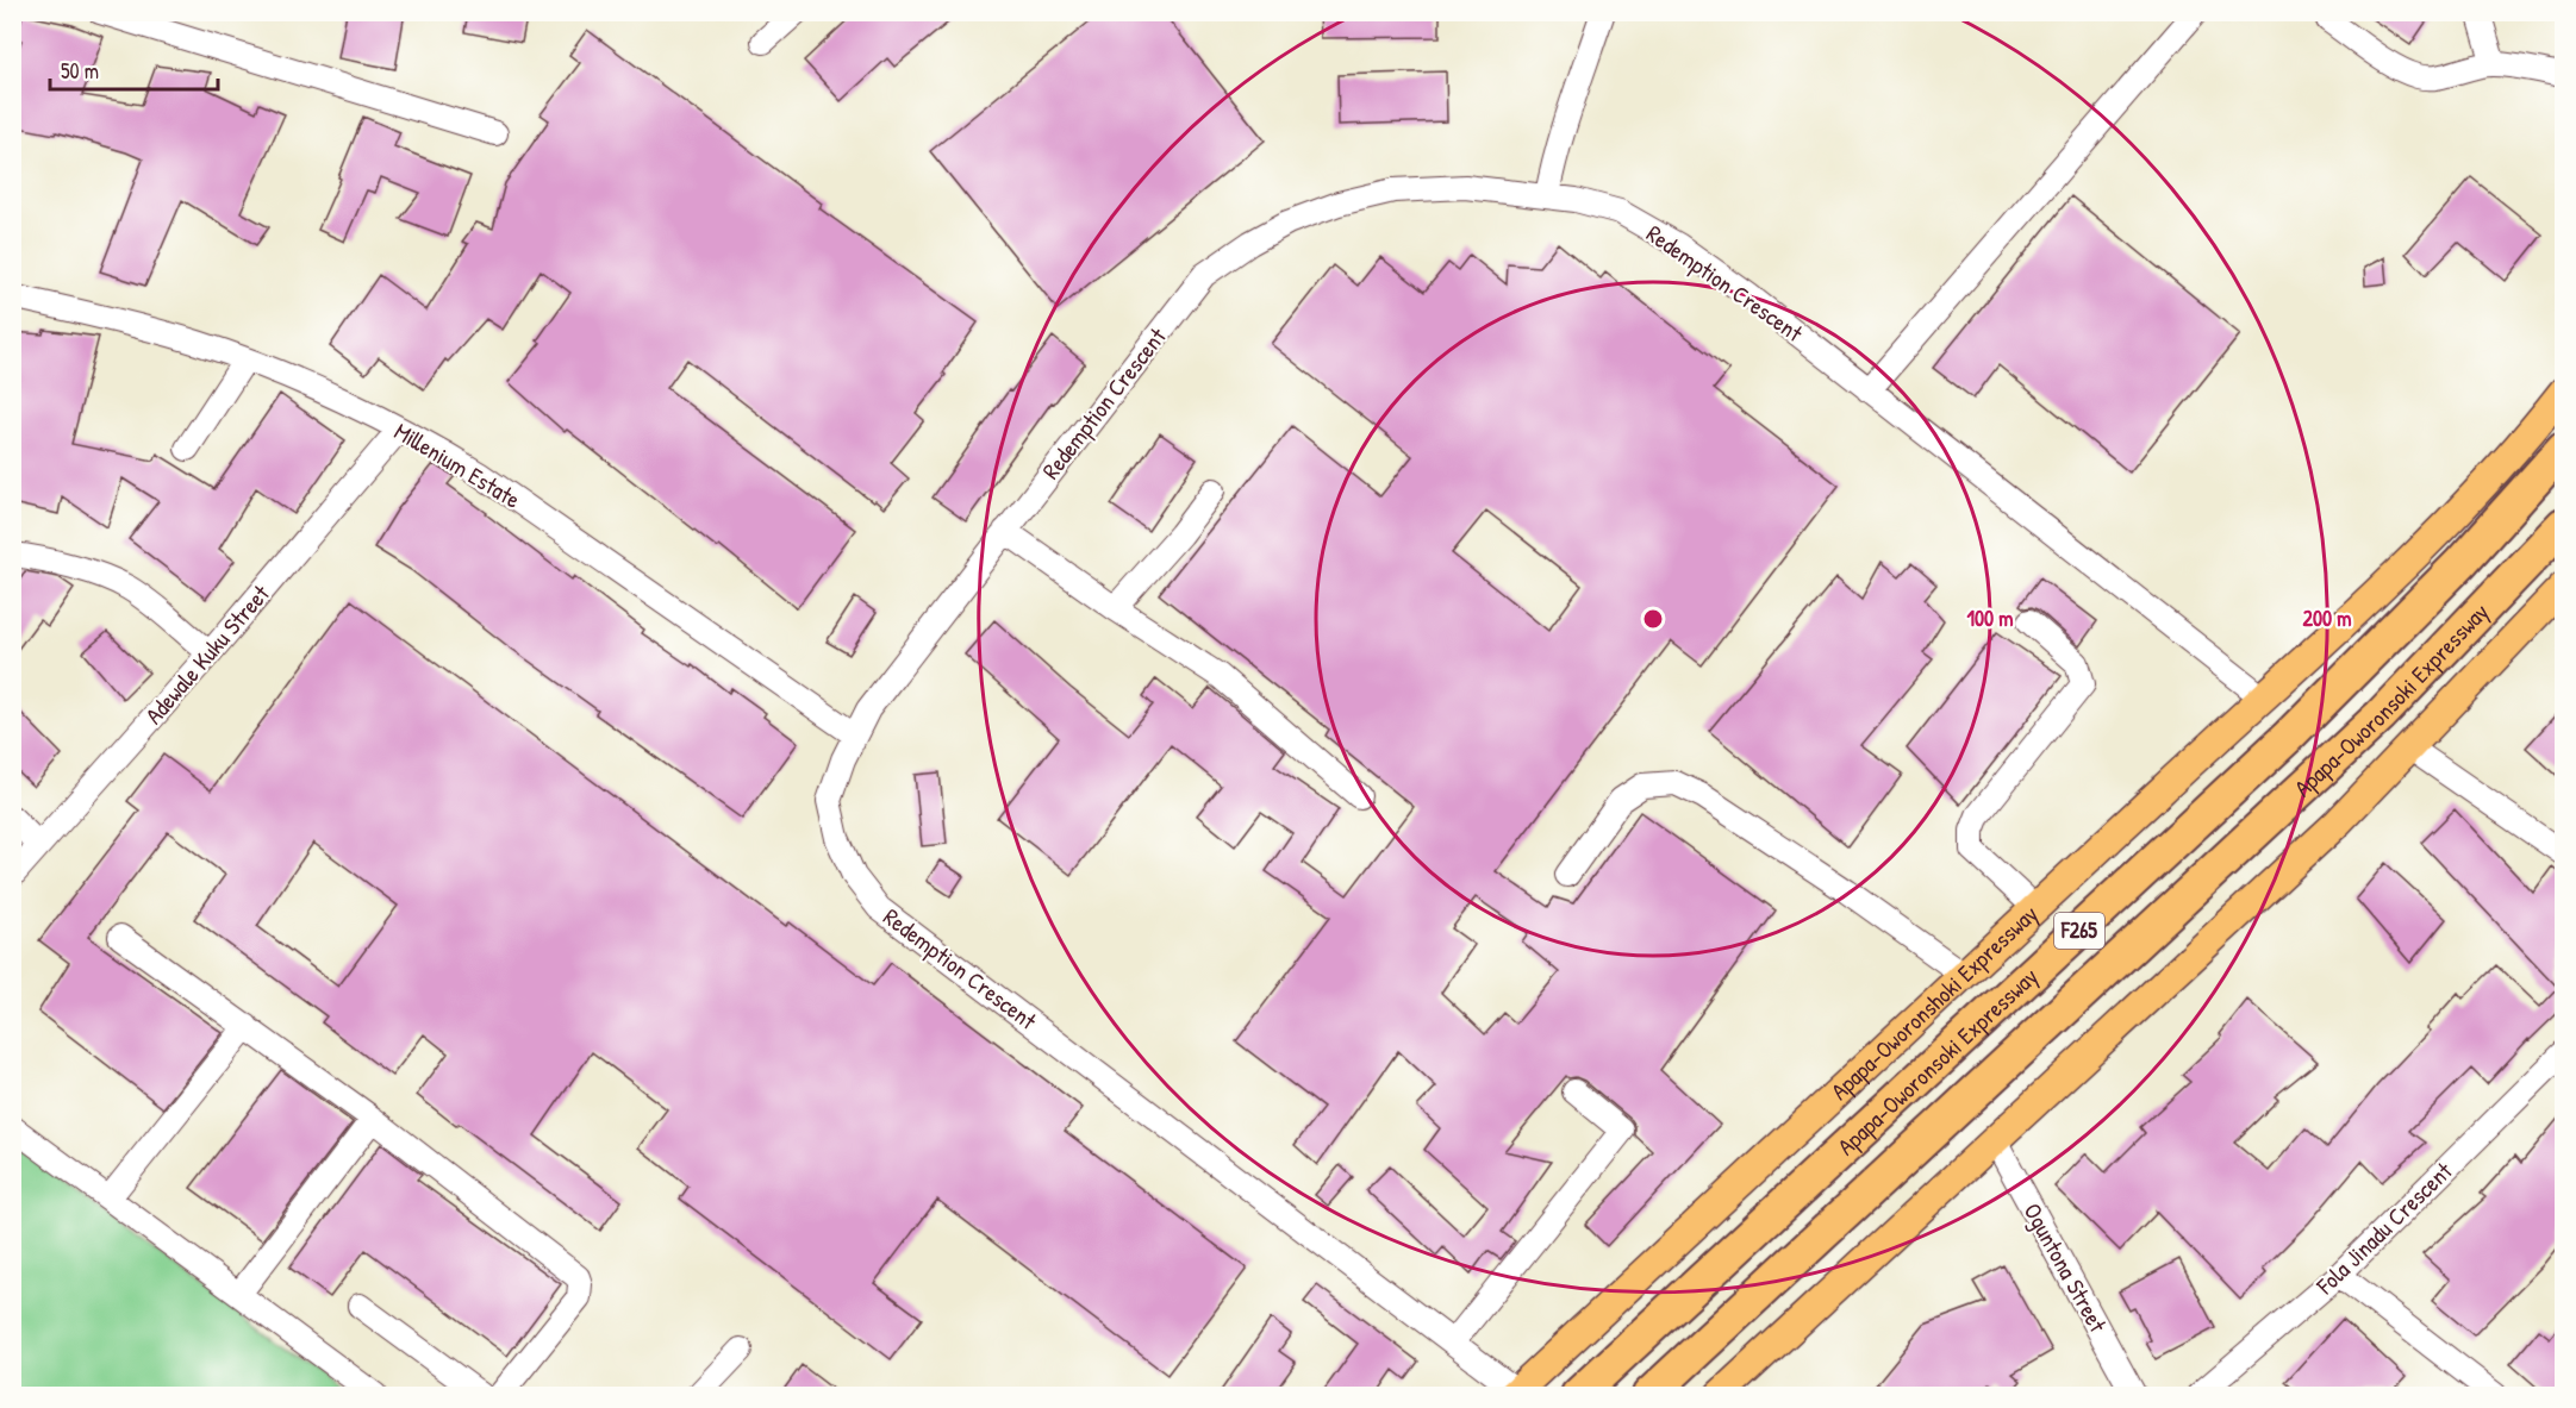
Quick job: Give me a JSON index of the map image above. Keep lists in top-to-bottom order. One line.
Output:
{"streets":{"highway":["Apapa-Oworonsoki Expressway","F265"],"main road":["Apapa-Oworonshoki Expressway"],"street":["Redemption Crescent","Millenium Estate","Adewale Kuku Street","Fola Jinadu Crescent","Oguntona Street"]},"crossings":[["Redemption Crescent","Millenium Estate"],["Redemption Crescent","Apapa-Oworonshoki Expressway"],["Millenium Estate","Adewale Kuku Street"],["Apapa-Oworonsoki Expressway","Oguntona Street"]],"scale_bar":"50 m","rings":["100 m","200 m"]}
